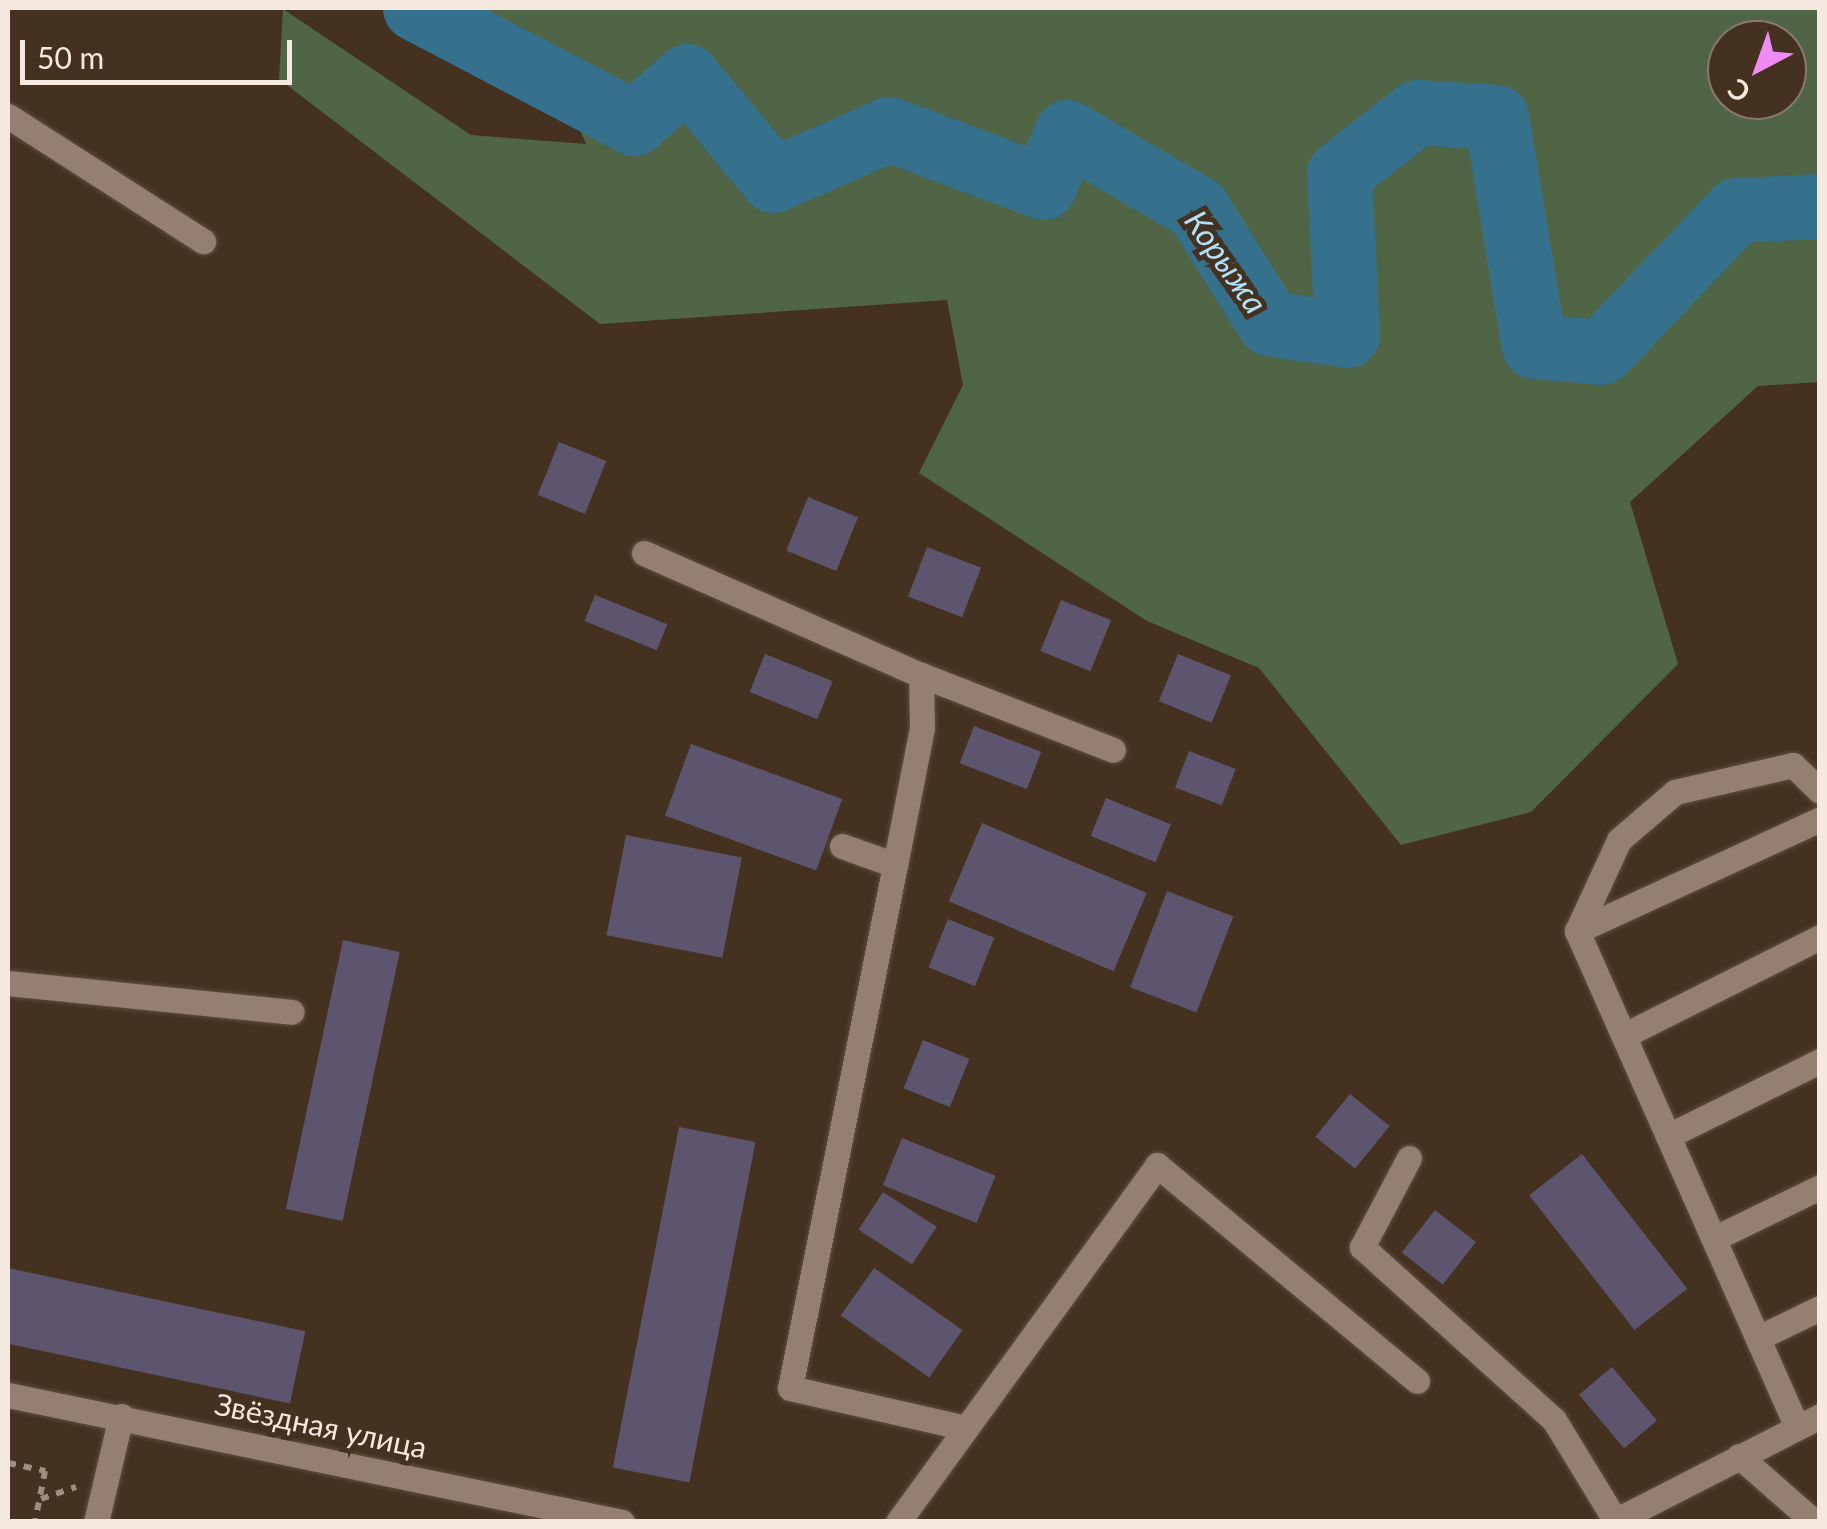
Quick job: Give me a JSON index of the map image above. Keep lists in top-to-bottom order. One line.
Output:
{"streets":{"street":["Звёздная улица"]},"water":["Корыжа"],"scale_bar":"50 m","north":"bottom left"}
